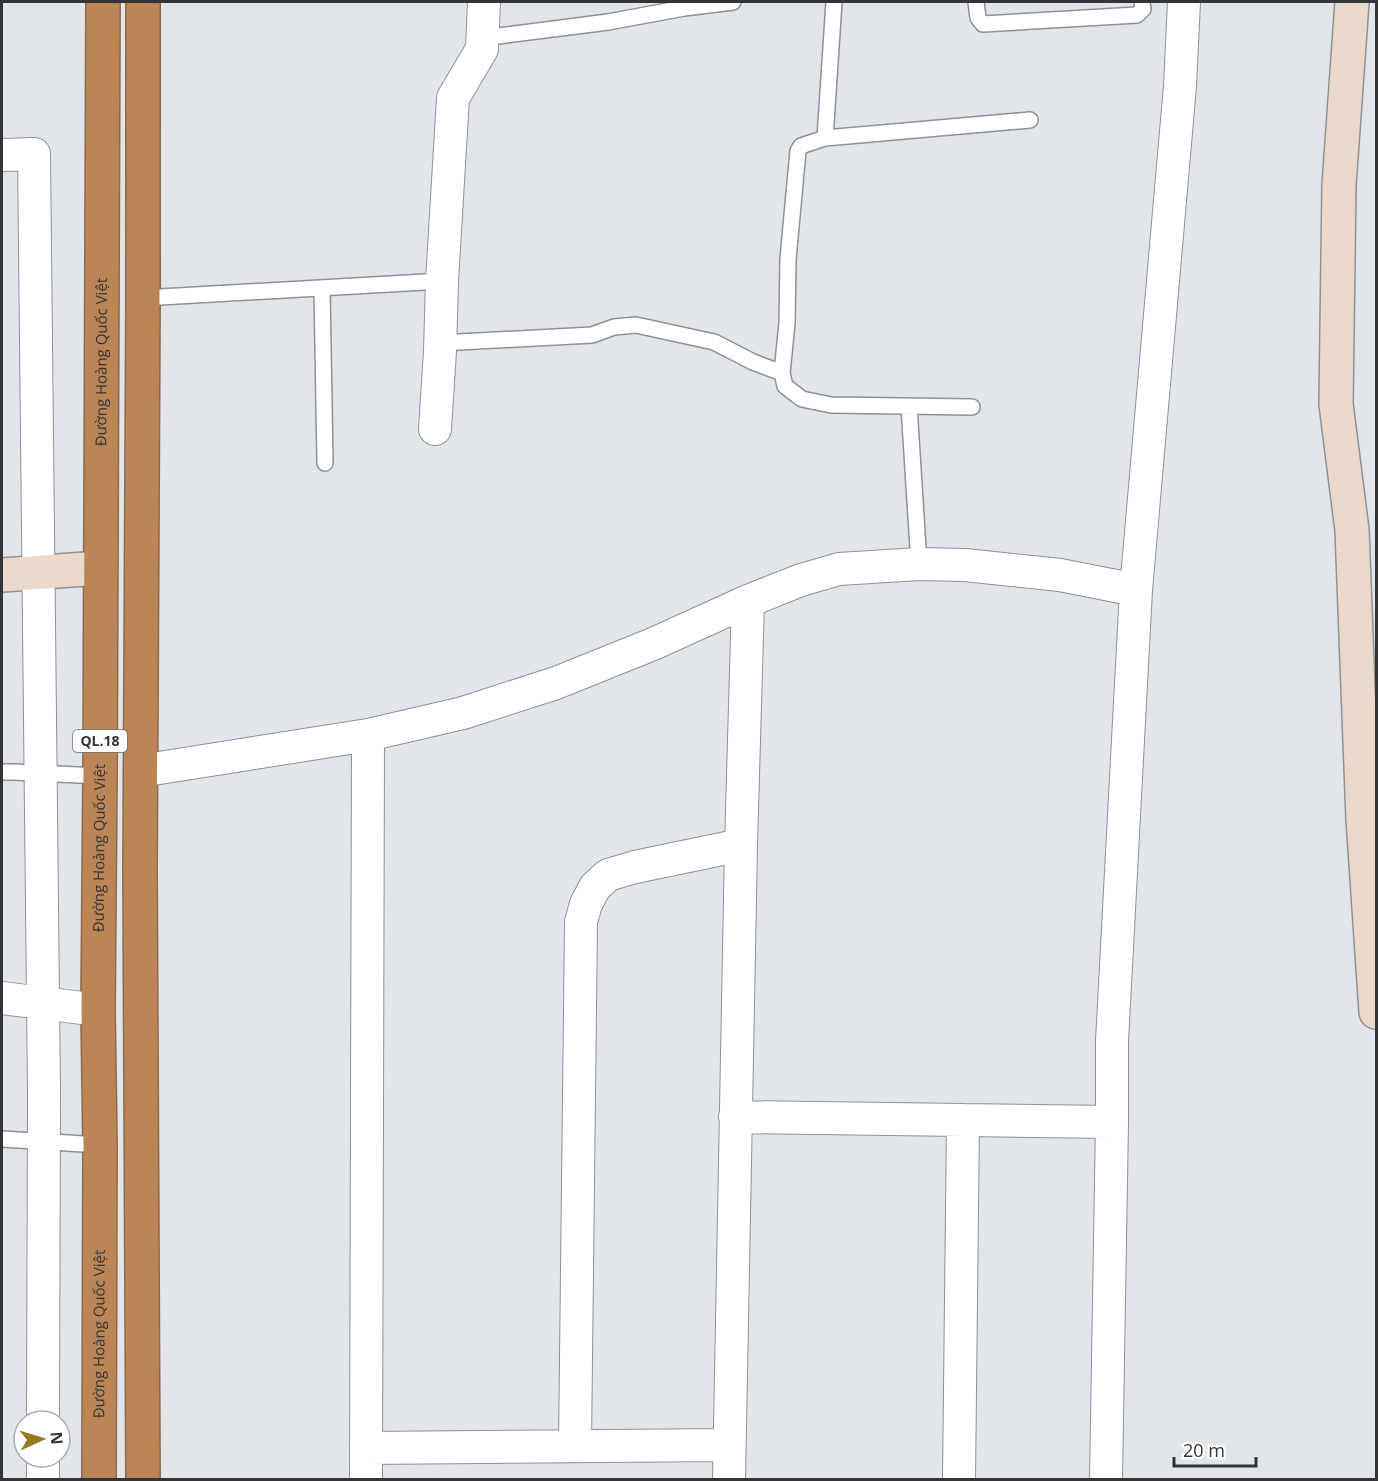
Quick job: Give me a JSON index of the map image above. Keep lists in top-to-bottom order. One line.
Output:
{"streets":{"highway":["Đường Hoàng Quốc Việt","QL.18"]},"scale_bar":"20 m","north":"right"}
